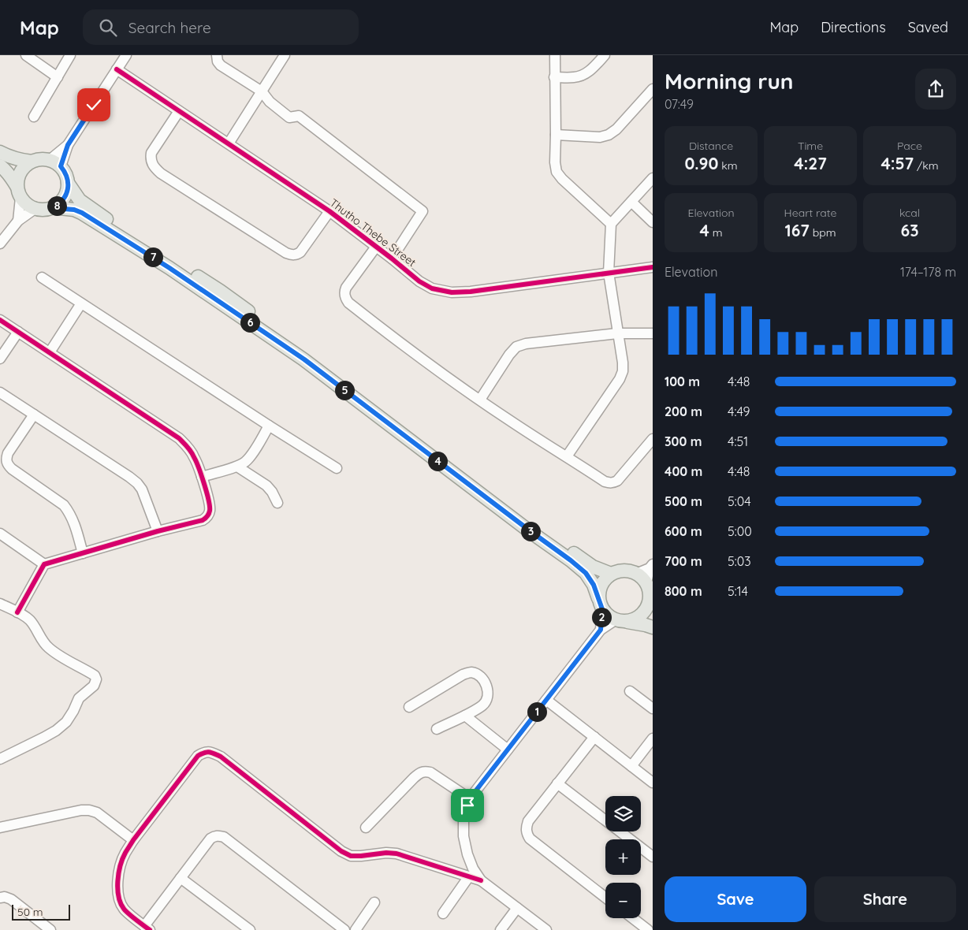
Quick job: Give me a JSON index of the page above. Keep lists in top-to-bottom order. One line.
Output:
{"streets":{"street":["Thutho Thebe Street"]},"scale_bar":"50 m","page":{"header":"Map","search":"Search here","nav":["Map","Directions","Saved"],"heading":["Morning run","07:49"],"stats":[["Distance","0.90 km"],["Time","4:27"],["Pace","4:57 /km"],["Elevation","4 m"],["Heart rate","167 bpm"],["kcal","63"]],"pins":["8","7","6","5","4","3","2","1"],"chart":["Elevation","174–178 m"],"list":[{"name":"100 m","note":"4:48"},{"name":"200 m","note":"4:49"},{"name":"300 m","note":"4:51"},{"name":"400 m","note":"4:48"},{"name":"500 m","note":"5:04"},{"name":"600 m","note":"5:00"},{"name":"700 m","note":"5:03"},{"name":"800 m","note":"5:14"}],"map_buttons":["+","−"],"buttons":["Save","Share"],"scale":"50 m"}}
